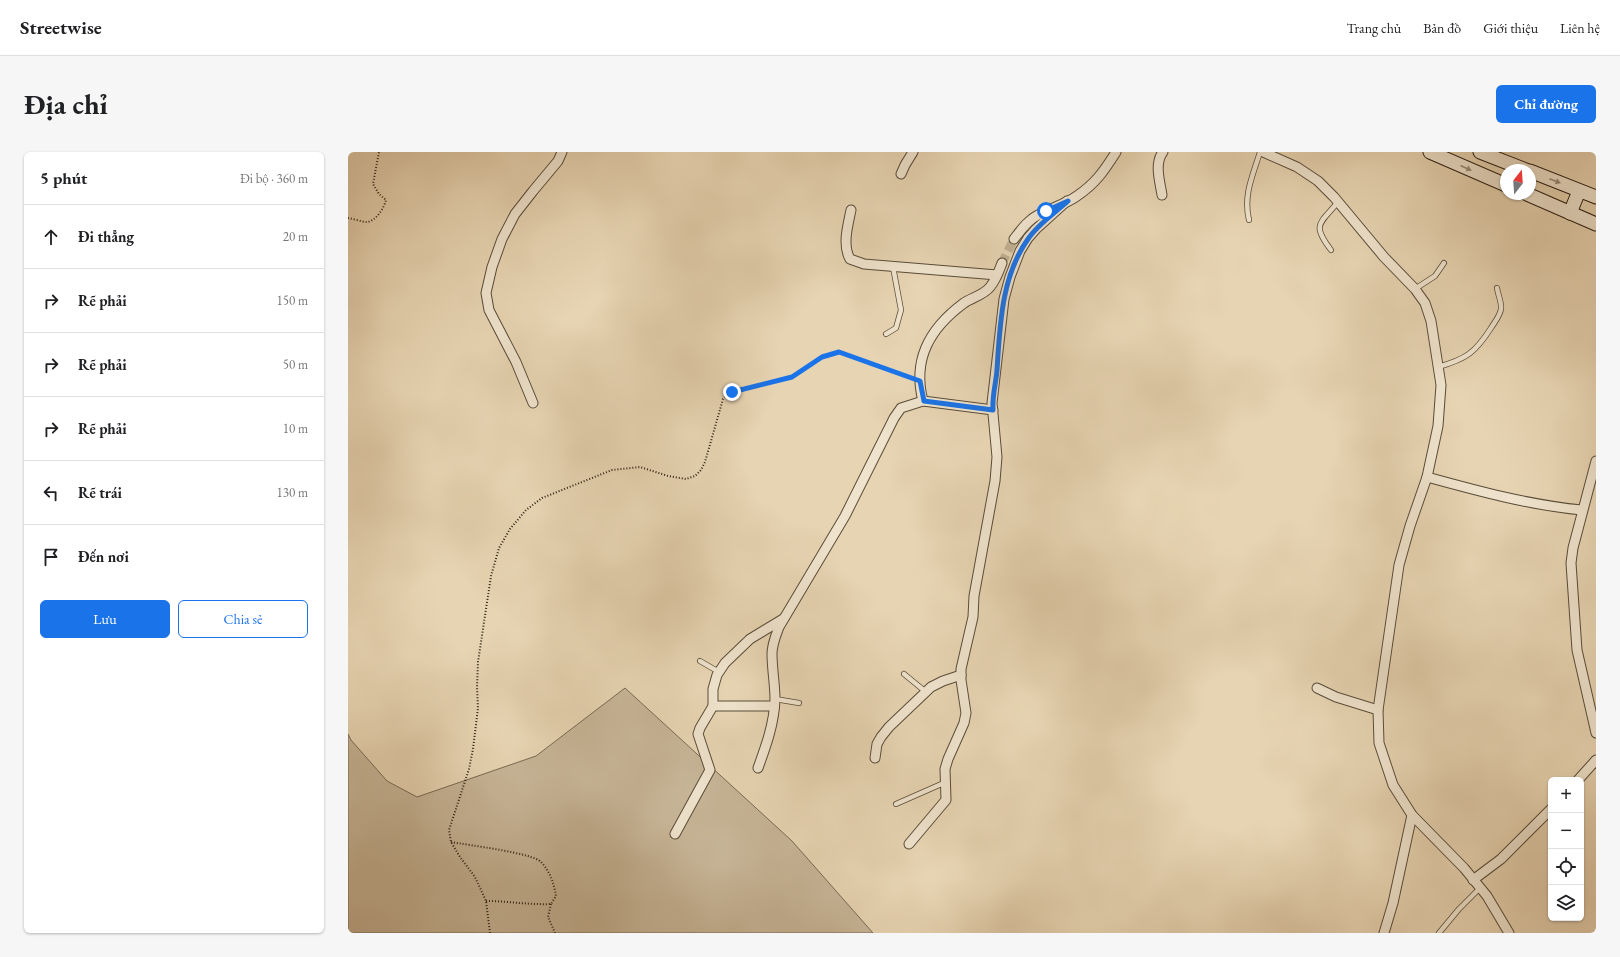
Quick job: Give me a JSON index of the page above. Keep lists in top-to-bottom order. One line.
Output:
{"north":"top","page":{"header":"Streetwise","nav":["Trang chủ","Bản đồ","Giới thiệu","Liên hệ"],"buttons":["Chỉ đường",["Lưu","Chia sẻ"]],"title":"Địa chỉ","heading":["5 phút","Đi bộ · 360 m"],"list":[["Đi thẳng","20 m"],["Rẽ phải","150 m"],["Rẽ phải","50 m"],["Rẽ phải","10 m"],["Rẽ trái","130 m"],"Đến nơi"],"map_buttons":["+","−"]}}
